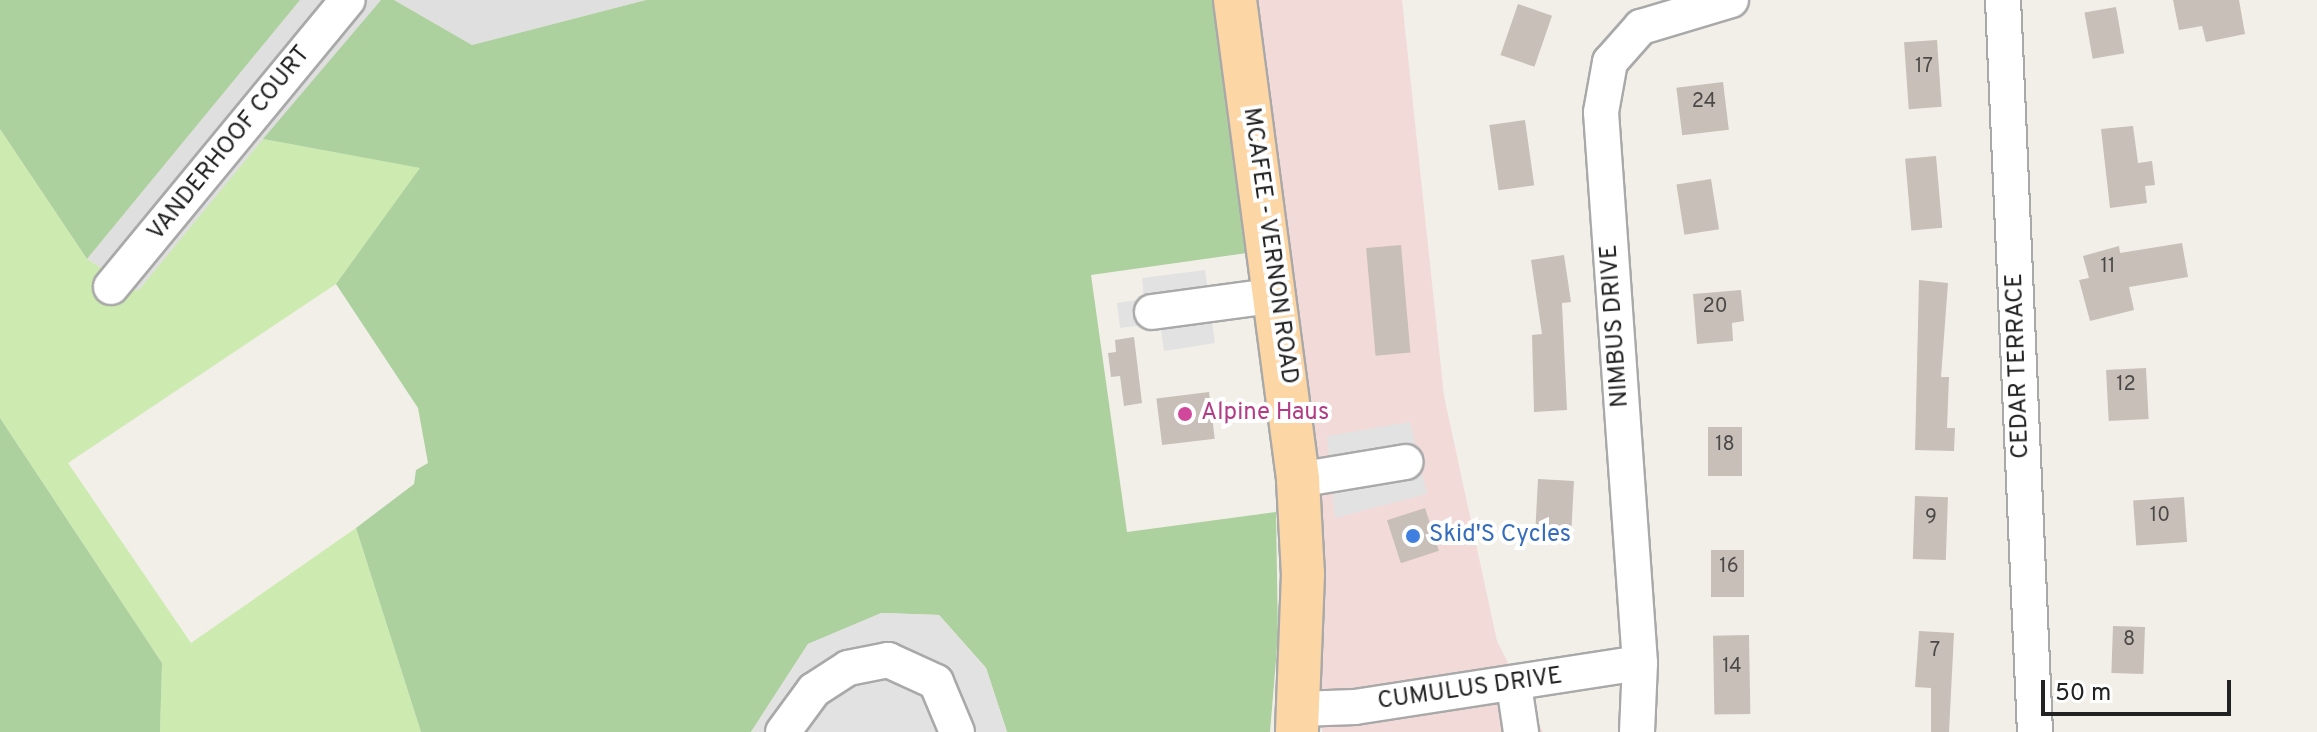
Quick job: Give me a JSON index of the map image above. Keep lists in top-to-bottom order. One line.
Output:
{"streets":{"main road":["MCAFEE - VERNON ROAD"],"street":["VANDERHOOF COURT","NIMBUS DRIVE","CEDAR TERRACE","CUMULUS DRIVE"]},"crossings":[["MCAFEE - VERNON ROAD","CUMULUS DRIVE"],["NIMBUS DRIVE","CUMULUS DRIVE"]],"places":["Alpine Haus","Skid'S Cycles"],"house_numbers":["17","24","11","20","12","18","10","9","16","8","7","14"],"scale_bar":"50 m"}
